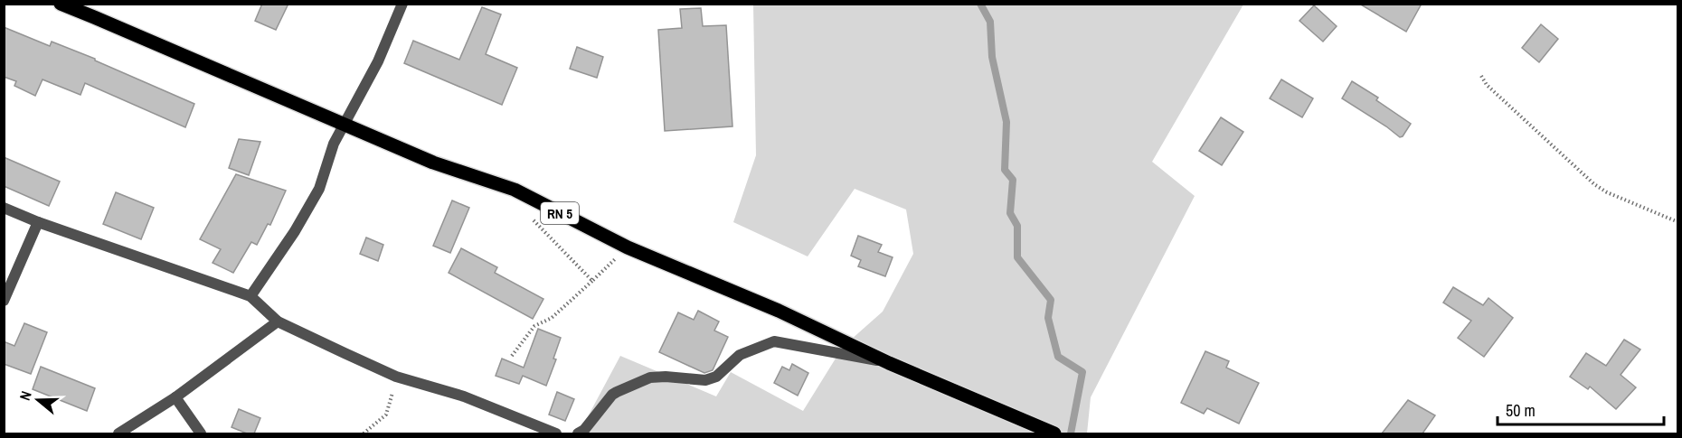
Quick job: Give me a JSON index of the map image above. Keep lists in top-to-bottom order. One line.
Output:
{"streets":{"main road":["RN 5"]},"scale_bar":"50 m","north":"left"}
